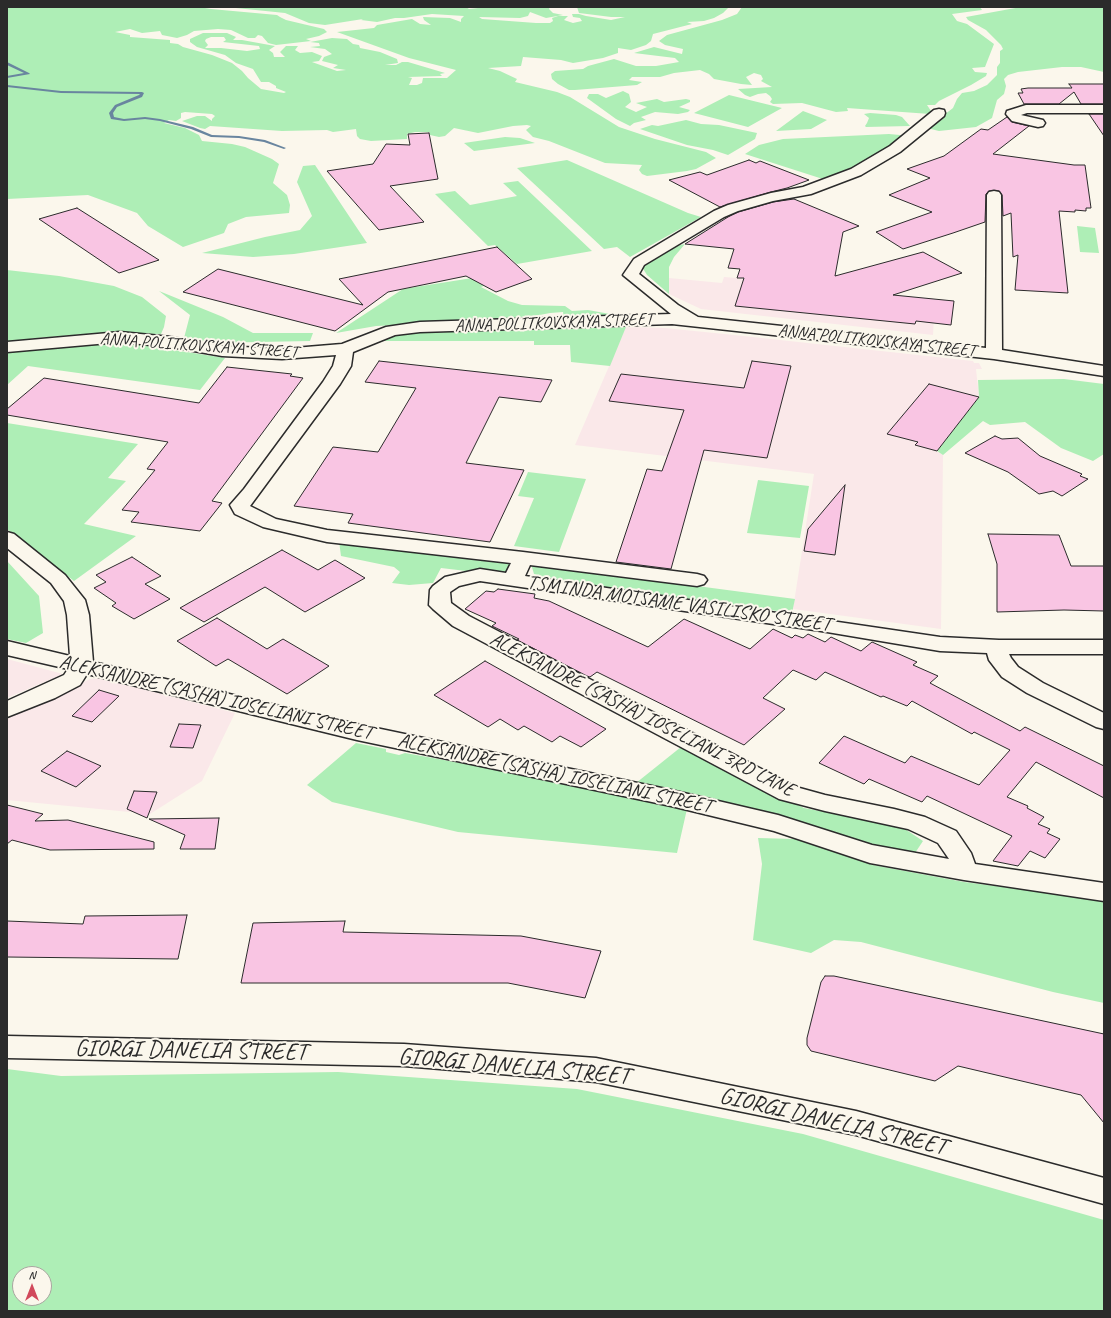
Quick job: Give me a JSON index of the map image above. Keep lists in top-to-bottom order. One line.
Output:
{"streets":{"street":["ANNA POLITKOVSKAYA STREET","TSMINDA MOTSAME VASILISKO STREET","ALEKSANDRE (SASHA) IOSELIANI STREET","ALEKSANDRE (SASHA) IOSELIANI 3RD LANE","GIORGI DANELIA STREET"]},"crossings":[["ANNA POLITKOVSKAYA STREET","TSMINDA MOTSAME VASILISKO STREET"],["TSMINDA MOTSAME VASILISKO STREET","ALEKSANDRE (SASHA) IOSELIANI 3RD LANE"],["ALEKSANDRE (SASHA) IOSELIANI STREET","ALEKSANDRE (SASHA) IOSELIANI 3RD LANE"]],"north":"top"}
